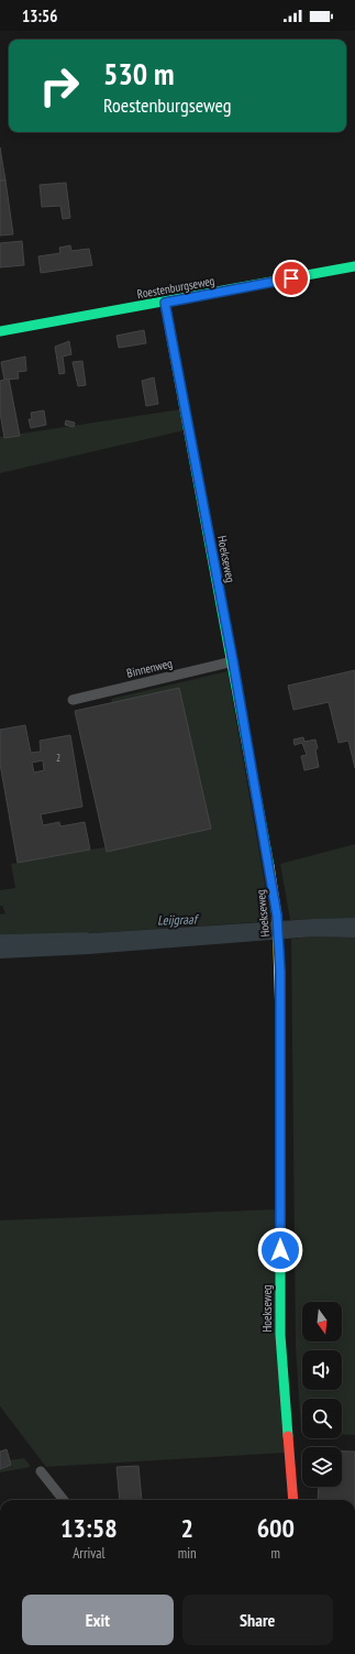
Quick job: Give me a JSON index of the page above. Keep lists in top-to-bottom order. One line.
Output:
{"streets":{"street":["Roestenburgseweg","Hoekseweg","Binnenweg"]},"crossings":[["Roestenburgseweg","Hoekseweg"],["Hoekseweg","Binnenweg"]],"water":["Leijgraaf"],"house_numbers":["2"],"north":"bottom","page":{"status":"13:56","turn":["530 m","Roestenburgseweg"],"eta":["13:58","Arrival","2","min","600","m"],"buttons":["Exit","Share"]}}
